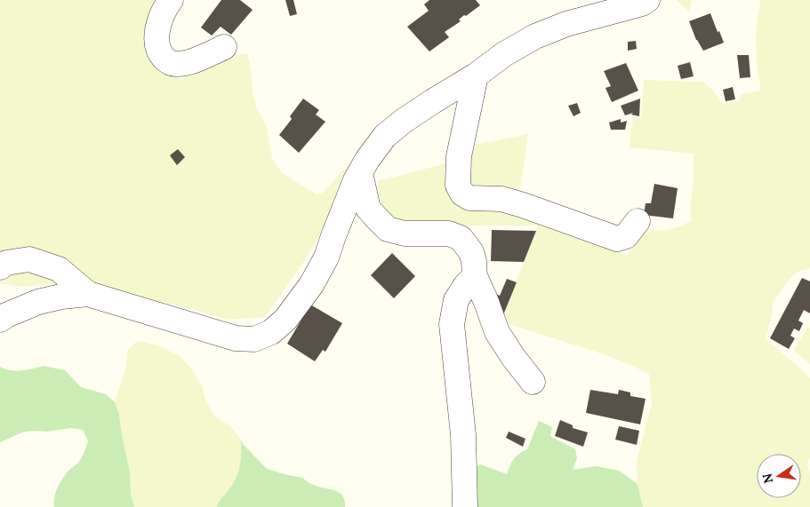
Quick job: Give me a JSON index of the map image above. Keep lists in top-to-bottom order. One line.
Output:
{"north":"left"}
